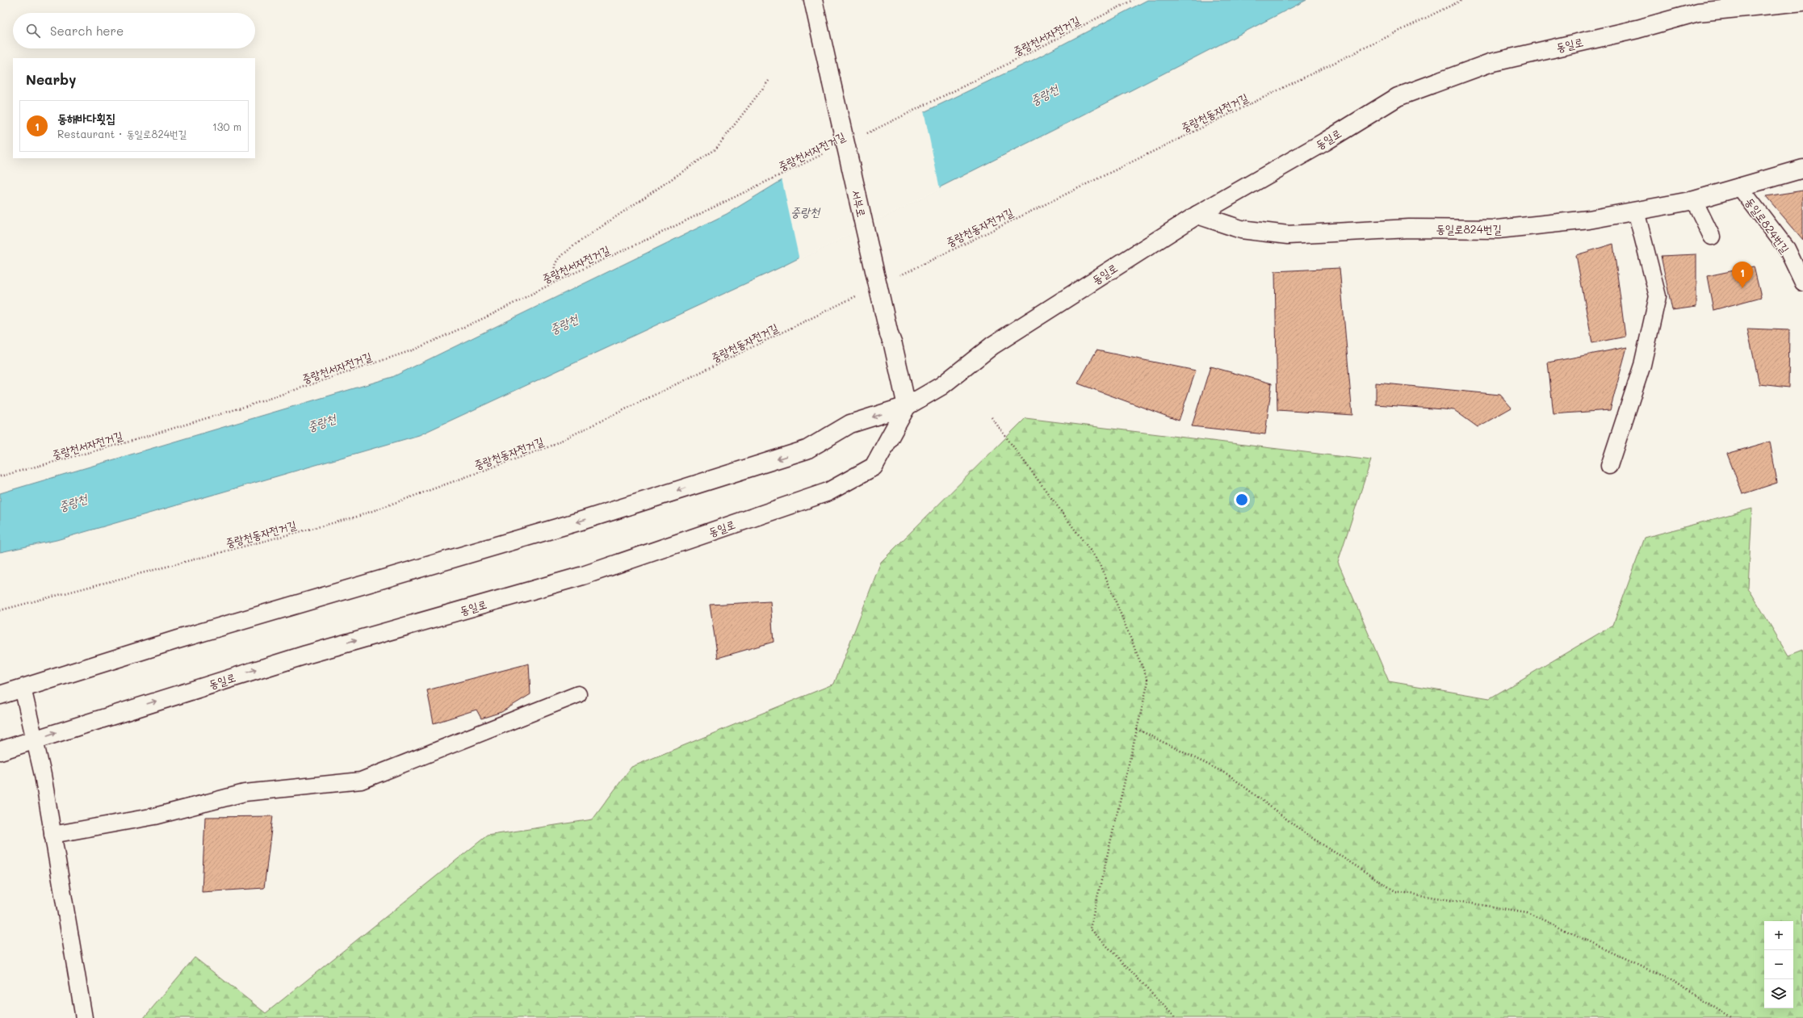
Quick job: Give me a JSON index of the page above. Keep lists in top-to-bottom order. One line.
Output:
{"streets":{"street":["동일로","서부로","동일로824번길"],"path":["중랑천서자전거길","중랑천동자전거길"]},"crossings":[["동일로","서부로"],["동일로","동일로824번길"]],"water":["중랑천"],"page":{"search":"Search here","heading":"Nearby","list":[{"mark":"1","name":"동해바다횟집","note":"Restaurant · 동일로824번길","value":"130 m"}],"pins":"1","map_buttons":["+","−"]}}
